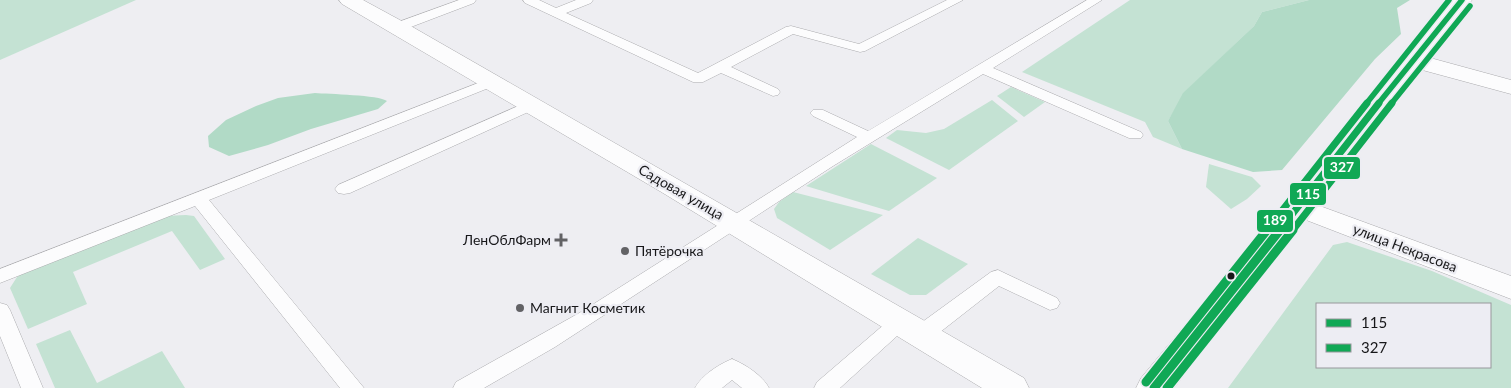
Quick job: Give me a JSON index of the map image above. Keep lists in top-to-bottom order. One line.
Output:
{"streets":{"street":["Садовая улица","улица Некрасова"]},"places":{"health":["ЛенОблФарм"],"other":["Пятёрочка","Магнит Косметик"]},"lines":["transit line 115","transit line 189","transit line 327"],"legend":["115","327"]}
